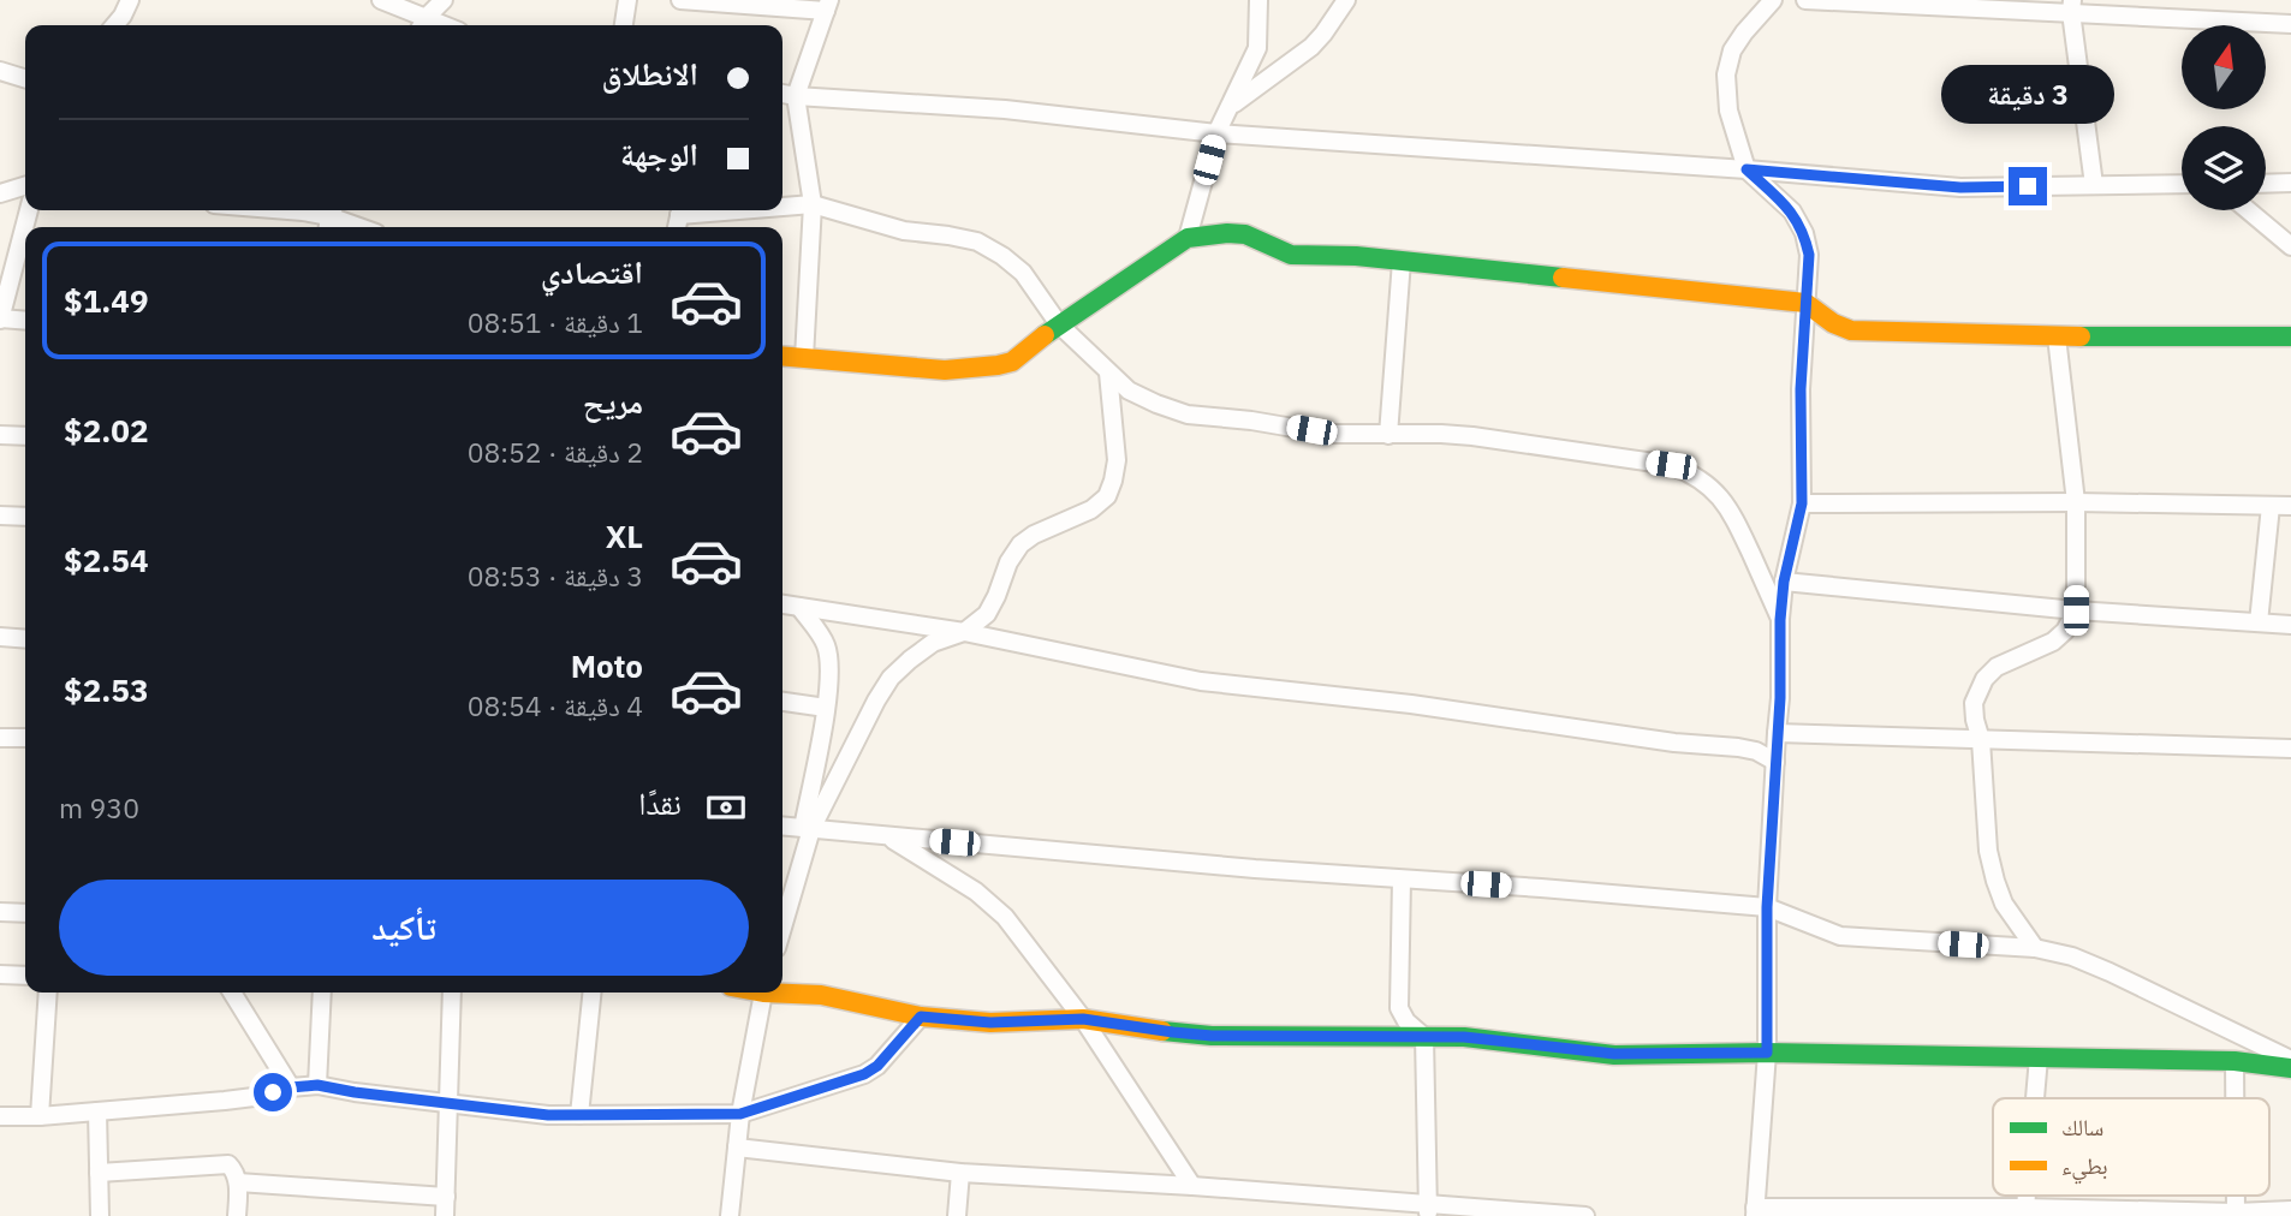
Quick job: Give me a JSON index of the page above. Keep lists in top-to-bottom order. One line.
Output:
{"legend":["سالك","بطيء"],"north":"top","page":{"banner":["الانطلاق","الوجهة"],"bubble":"3 دقيقة","list":[{"name":"اقتصادي","note":"1 دقيقة · 08:51","value":"$1.49"},{"name":"مريح","note":"2 دقيقة · 08:52","value":"$2.02"},{"name":"XL","note":"3 دقيقة · 08:53","value":"$2.54"},{"name":"Moto","note":"4 دقيقة · 08:54","value":"$2.53"}],"pay":["نقدًا","930 m"],"buttons":"تأكيد"}}
